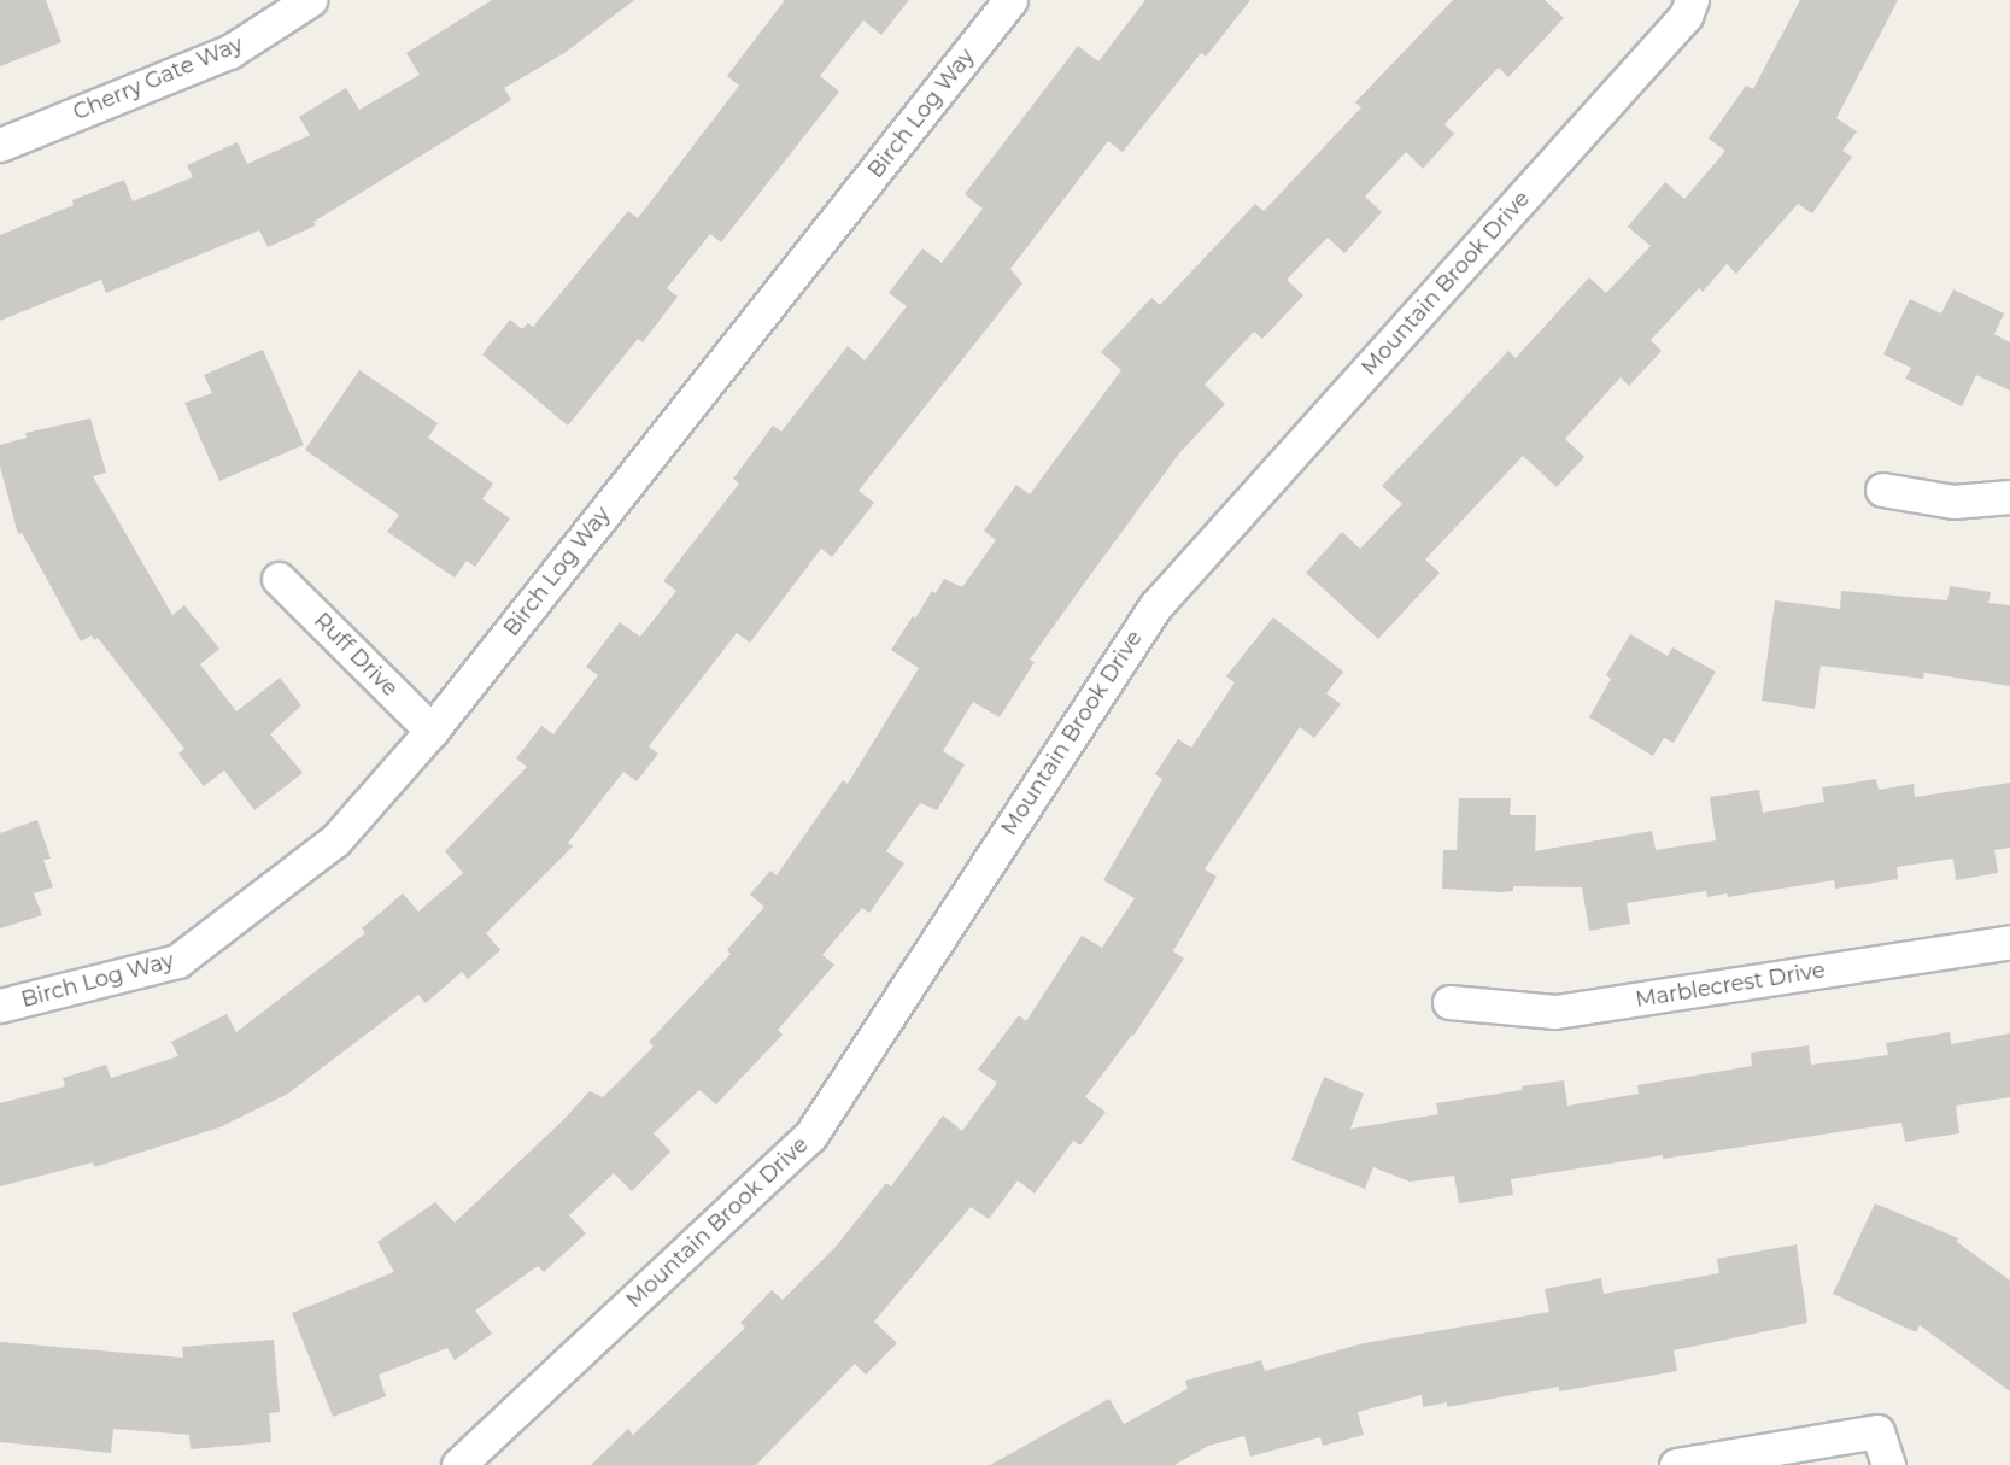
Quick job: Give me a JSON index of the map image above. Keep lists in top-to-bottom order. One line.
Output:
{"streets":{"street":["Cherry Gate Way","Birch Log Way","Mountain Brook Drive","Ruff Drive","Marblecrest Drive"]},"crossings":[["Birch Log Way","Ruff Drive"]]}
